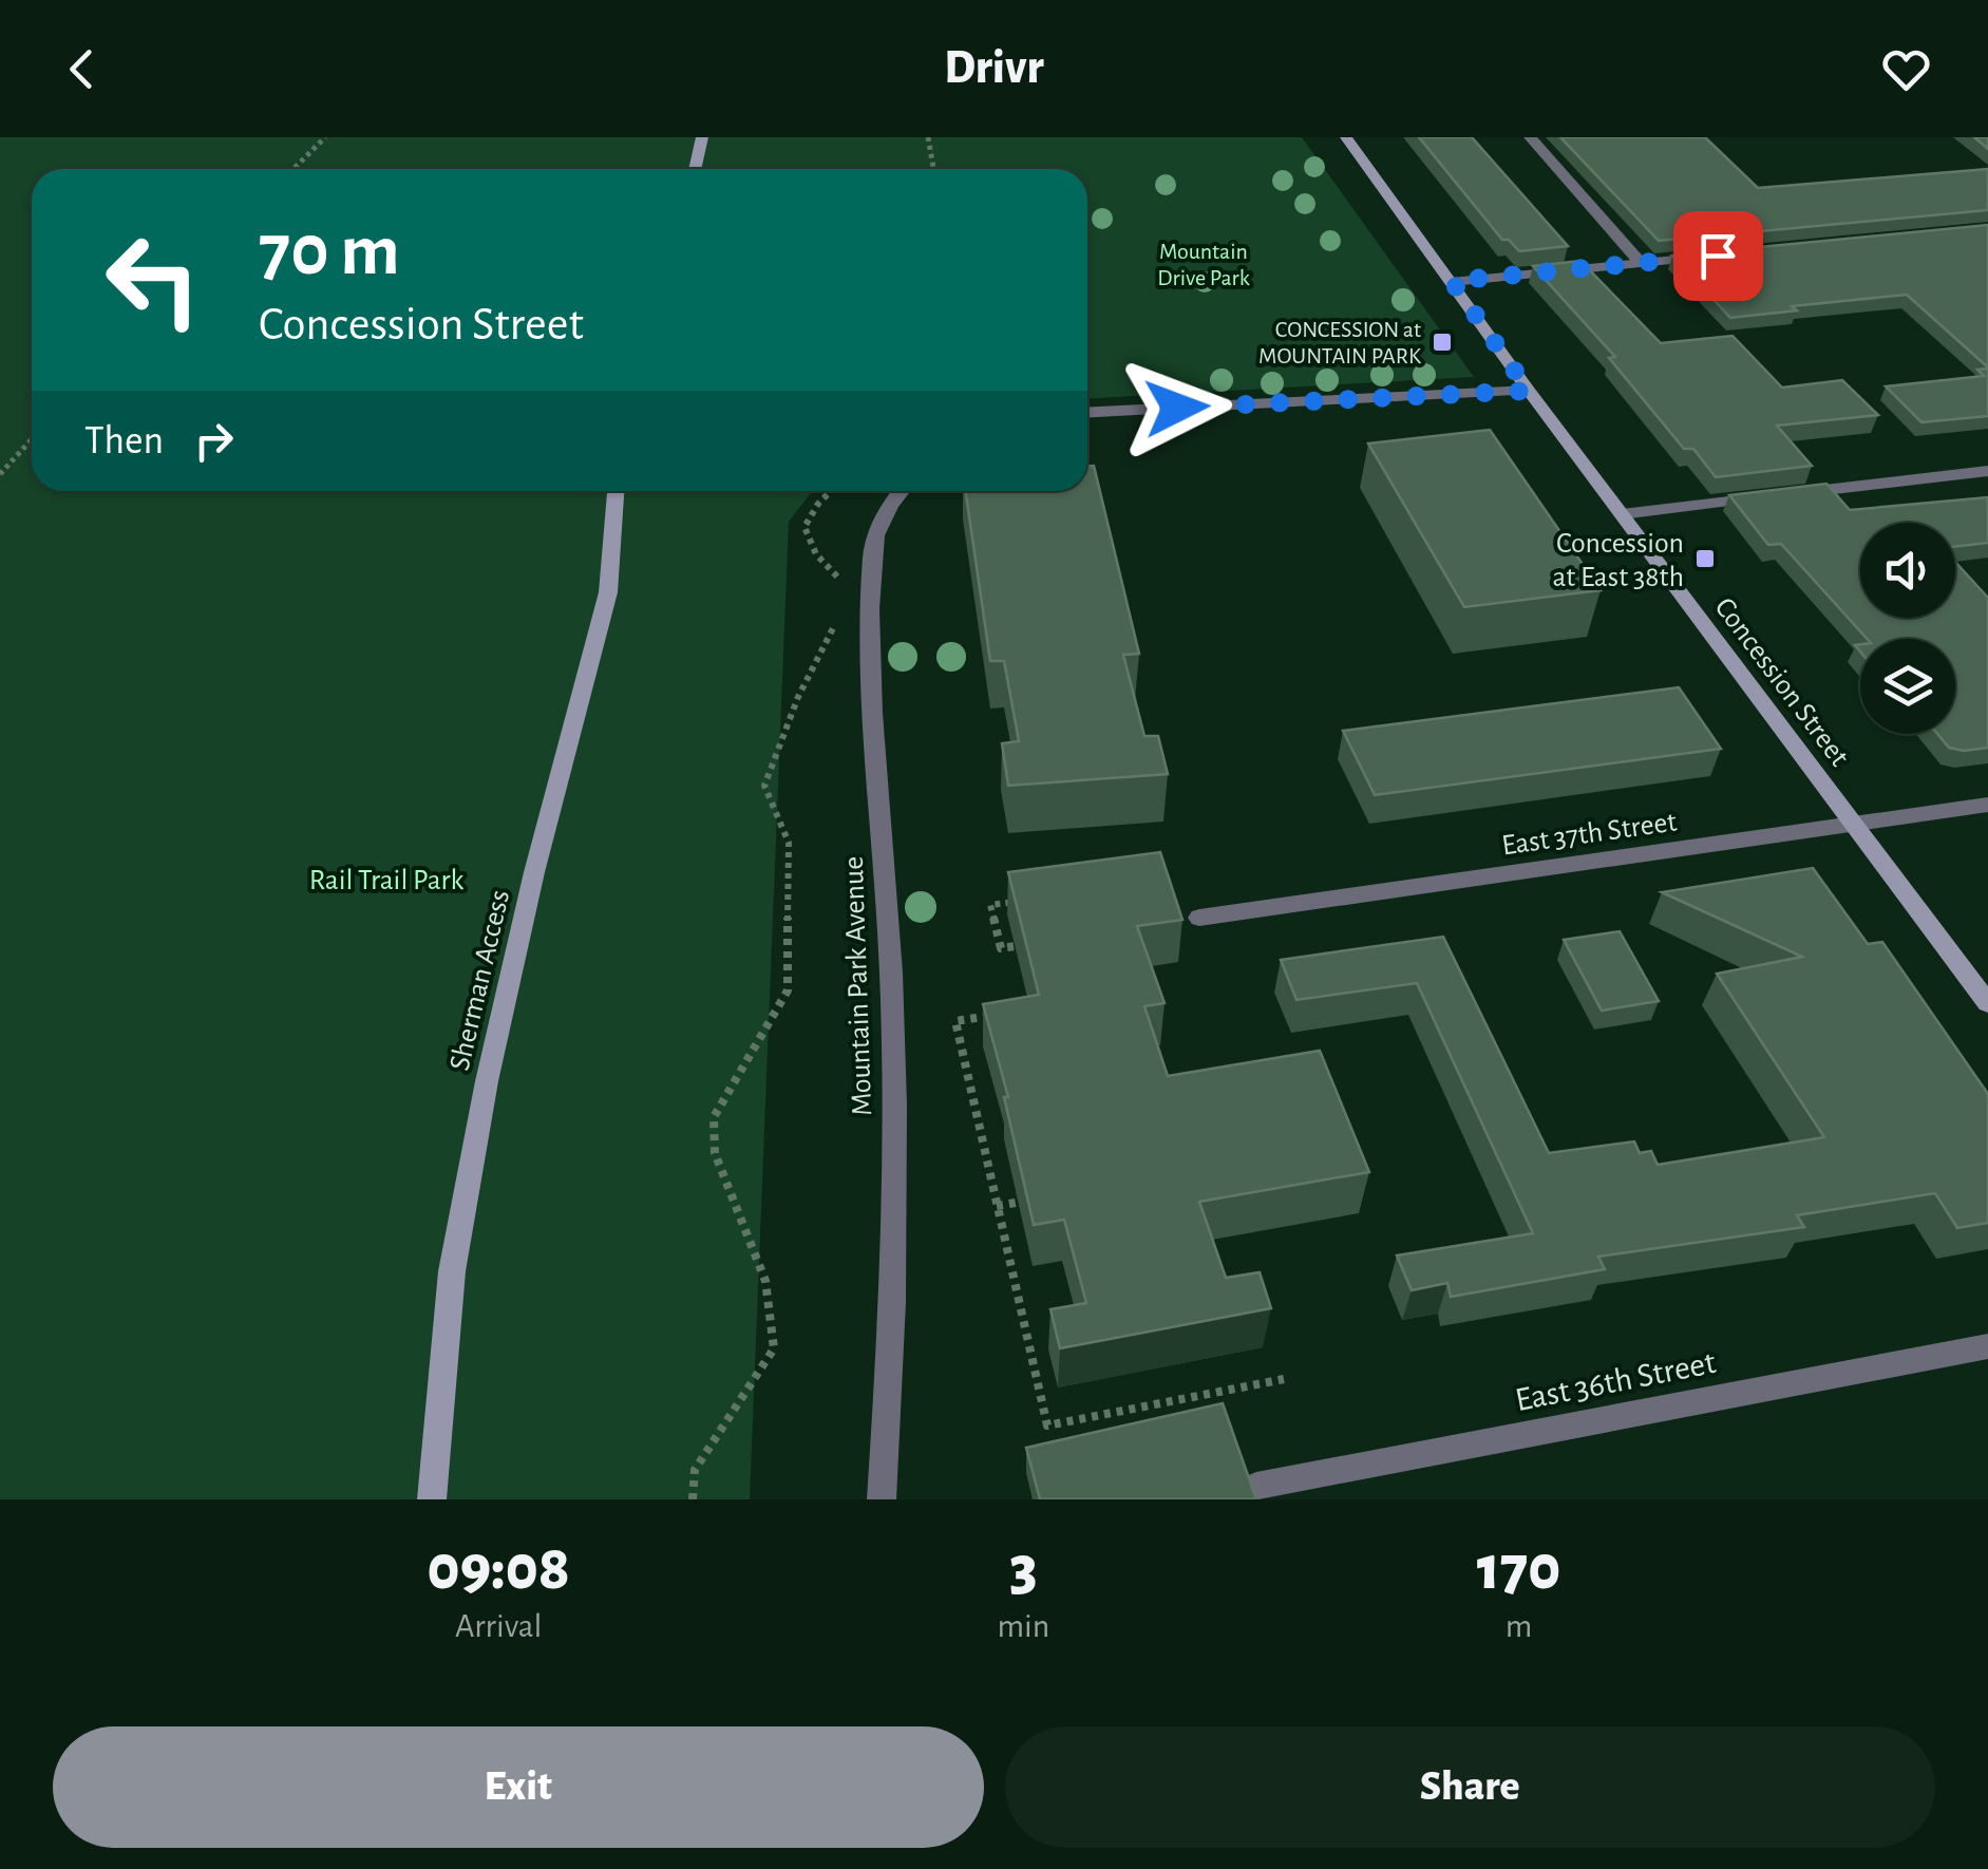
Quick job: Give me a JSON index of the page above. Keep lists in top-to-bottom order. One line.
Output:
{"streets":{"main road":["Concession Street","Sherman Access"],"street":["East 37th Street","Mountain Park Avenue","East 36th Street"]},"crossings":[["Concession Street","East 37th Street"]],"parks":["Mountain Drive Park","Rail Trail Park"],"places":{"transit":["CONCESSION at MOUNTAIN PARK","Concession at East 38th"]},"page":{"header":"Drivr","turn":["70 m","Concession Street"],"then":"Then","eta":["09:08","Arrival","3","min","170","m"],"buttons":["Exit","Share"]}}
